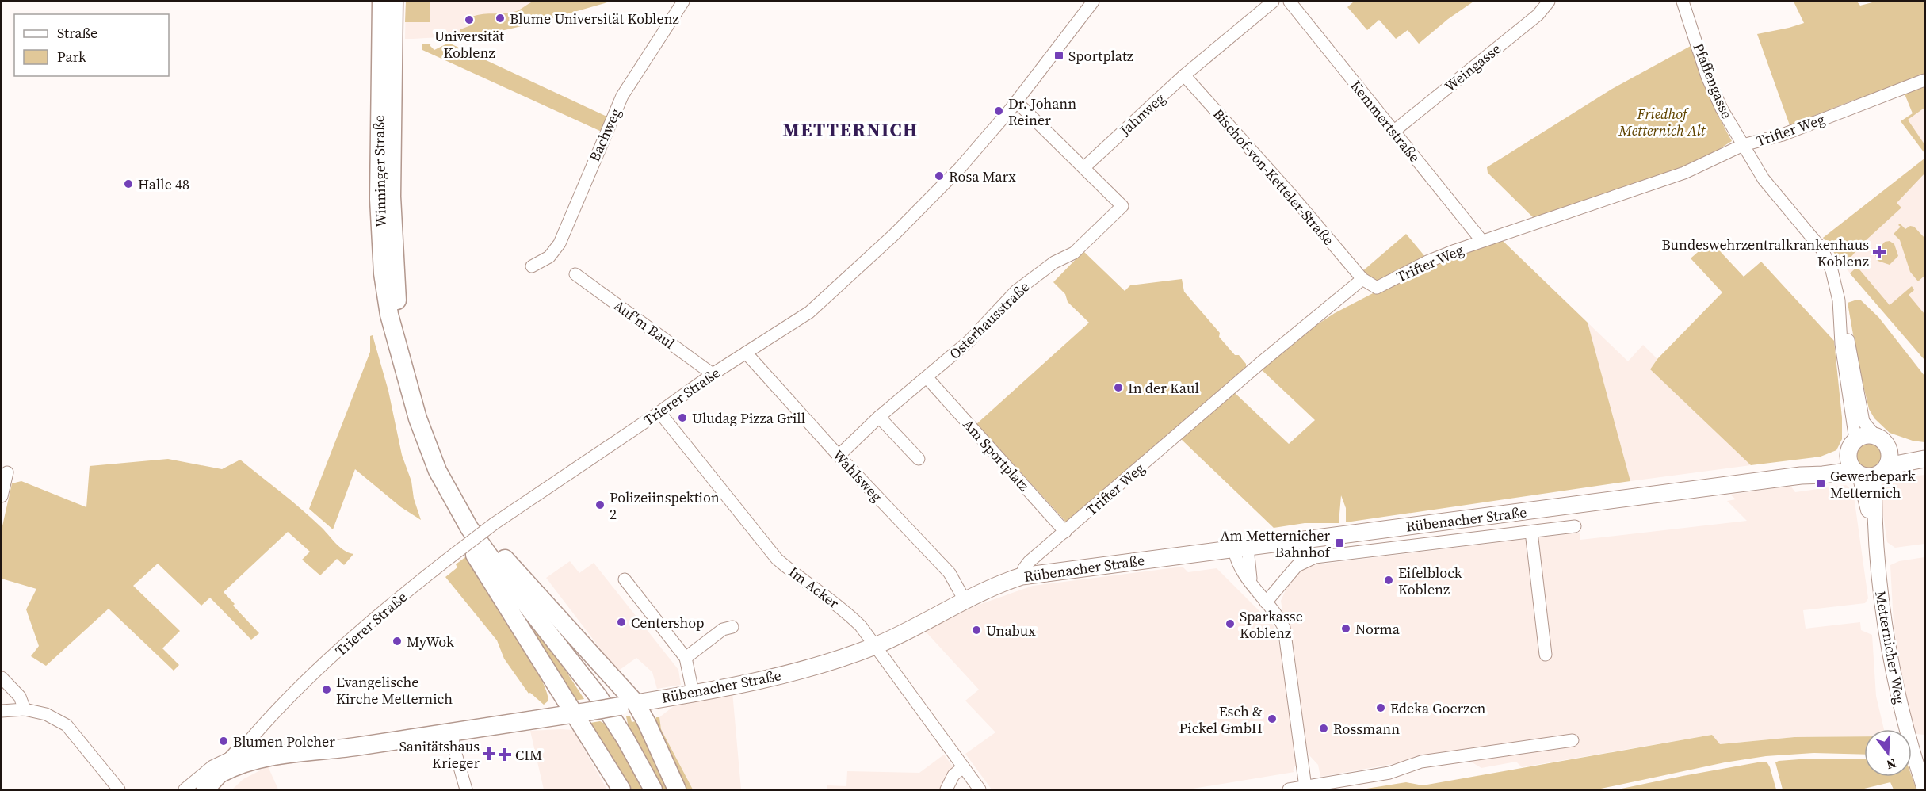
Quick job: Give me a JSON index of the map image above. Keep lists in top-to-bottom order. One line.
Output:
{"streets":{"main road":["Winninger Straße","Trierer Straße","Rübenacher Straße"],"street":["Weingasse","Pfaffengasse","Jahnweg","Kemmertstraße","Trifter Weg","Bachweg","Bischof-von-Ketteler-Straße","Osterhausstraße","Auf'm Baul","Am Sportplatz","Wahlsweg","Im Acker","Metternicher Weg"]},"crossings":[["Weingasse","Kemmertstraße"],["Pfaffengasse","Trifter Weg"],["Pfaffengasse","Rübenacher Straße"],["Pfaffengasse","Metternicher Weg"],["Jahnweg","Bischof-von-Ketteler-Straße"],["Jahnweg","Osterhausstraße"],["Kemmertstraße","Trifter Weg"],["Trifter Weg","Bischof-von-Ketteler-Straße"],["Trifter Weg","Am Sportplatz"],["Trifter Weg","Rübenacher Straße"],["Osterhausstraße","Am Sportplatz"],["Osterhausstraße","Wahlsweg"],["Auf'm Baul","Trierer Straße"],["Trierer Straße","Wahlsweg"],["Trierer Straße","Rübenacher Straße"],["Trierer Straße","Im Acker"],["Wahlsweg","Rübenacher Straße"],["Rübenacher Straße","Im Acker"],["Rübenacher Straße","Metternicher Weg"]],"districts":["METTERNICH"],"parks":["Friedhof Metternich Alt"],"places":{"other":["Blume Universität Koblenz","Universität Koblenz","Dr. Johann Reiner","Rosa Marx","Halle 48","In der Kaul","Uludag Pizza Grill","Polizeiinspektion 2","Eifelblock Koblenz","Centershop","Sparkasse Koblenz","Norma","Unabux","MyWok","Evangelische Kirche Metternich","Edeka Goerzen","Esch & Pickel GmbH","Rossmann","Blumen Polcher"],"transit":["Sportplatz","Gewerbepark Metternich","Am Metternicher Bahnhof"],"health":["Bundeswehrzentralkrankenhaus Koblenz","Sanitätshaus Krieger","CIM"]},"legend":["Straße","Park"],"north":"bottom"}
